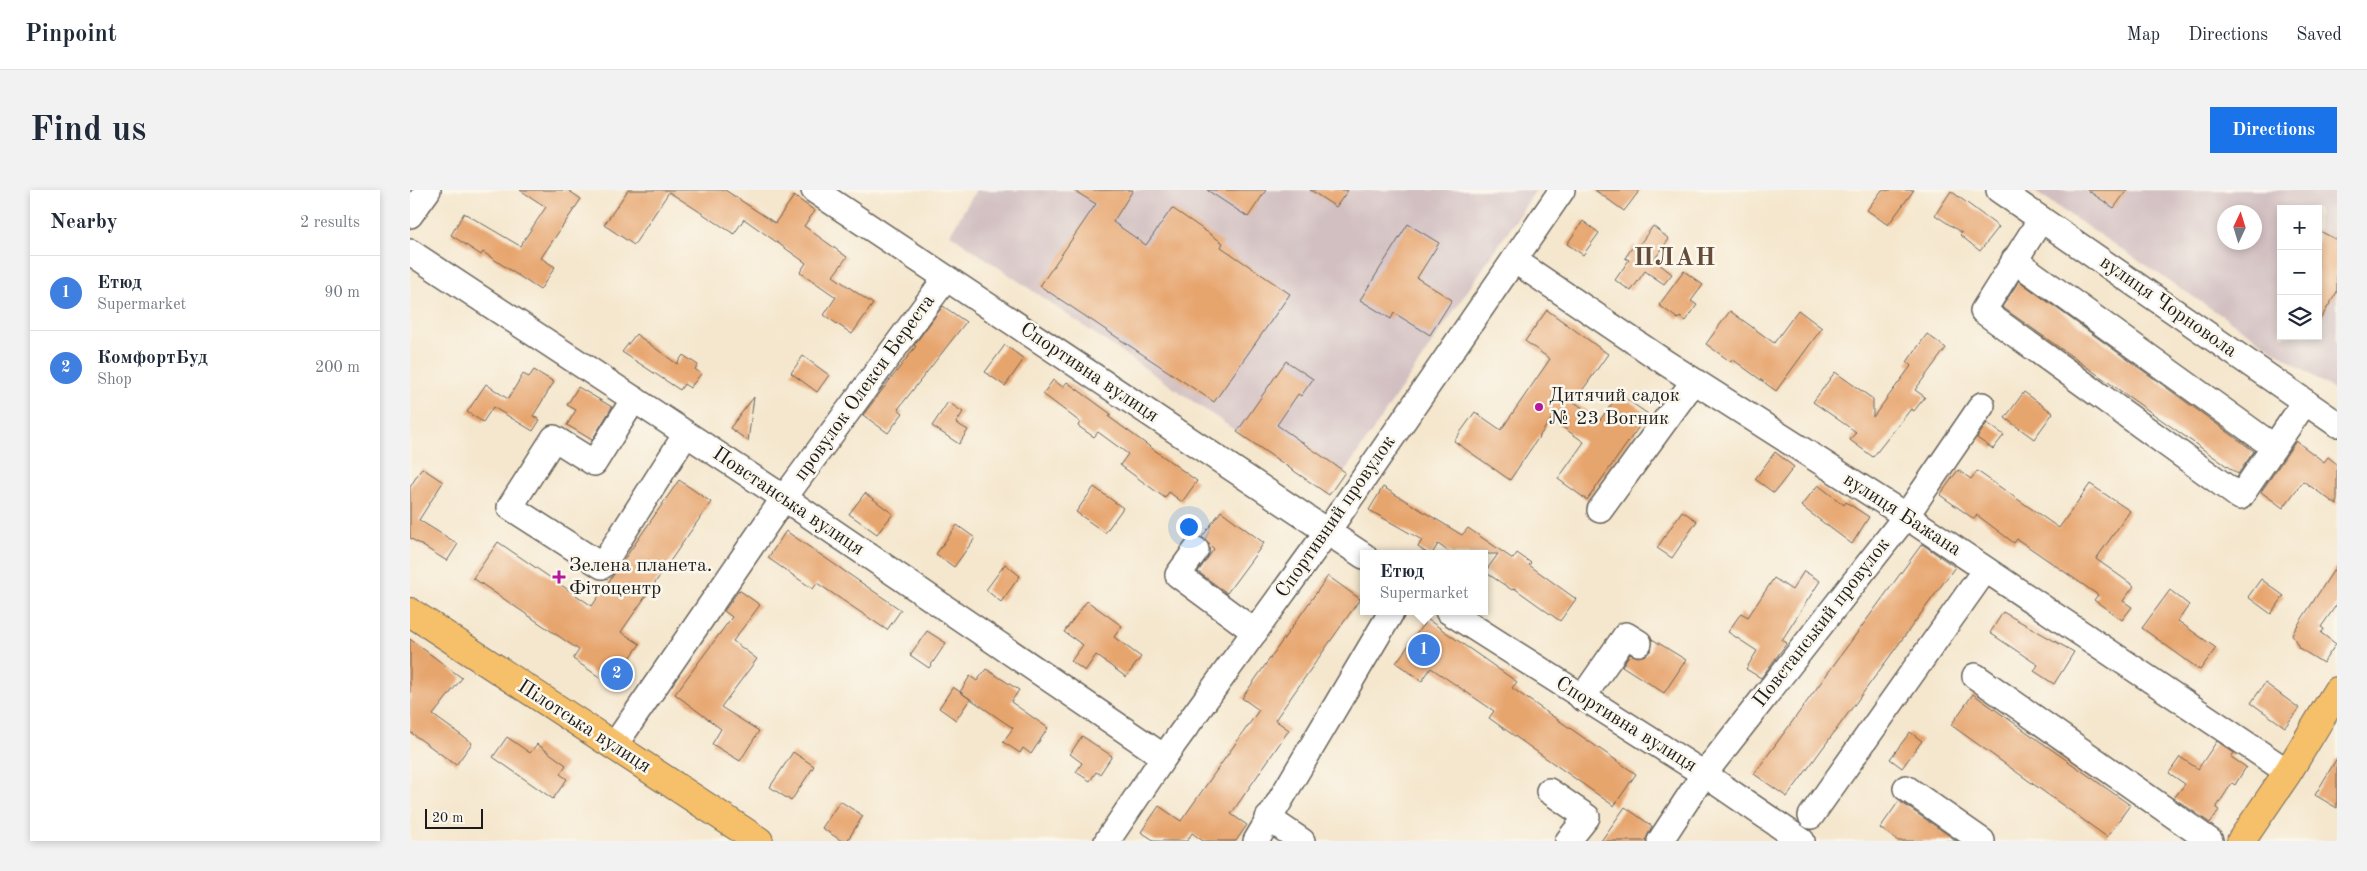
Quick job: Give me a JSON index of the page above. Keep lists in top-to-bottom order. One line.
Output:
{"streets":{"main road":["Пілотська вулиця"],"street":["вулиця Чорновола","Спортивна вулиця","провулок Олекси Береста","Повстанська вулиця","вулиця Бажана","Спортивний провулок","Повстанський провулок"]},"crossings":[["Спортивна вулиця","провулок Олекси Береста"],["Спортивна вулиця","Спортивний провулок"],["Спортивна вулиця","Повстанський провулок"],["провулок Олекси Береста","Повстанська вулиця"],["провулок Олекси Береста","Пілотська вулиця"],["Повстанська вулиця","Спортивний провулок"],["вулиця Бажана","Спортивний провулок"],["вулиця Бажана","Повстанський провулок"]],"districts":["ПЛАН"],"places":{"other":["Дитячий садок № 23 Вогник"],"health":["Зелена планета. Фітоцентр"]},"scale_bar":"20 m","north":"top","page":{"header":"Pinpoint","nav":["Map","Directions","Saved"],"buttons":"Directions","title":"Find us","heading":["Nearby","2 results"],"map_buttons":["+","−"],"list":[{"mark":"1","name":"Етюд","note":"Supermarket","value":"90 m"},{"mark":"2","name":"КомфортБуд","note":"Shop","value":"200 m"}],"popup":["Етюд","Supermarket"],"pins":["1","2"],"scale":"20 m"}}
